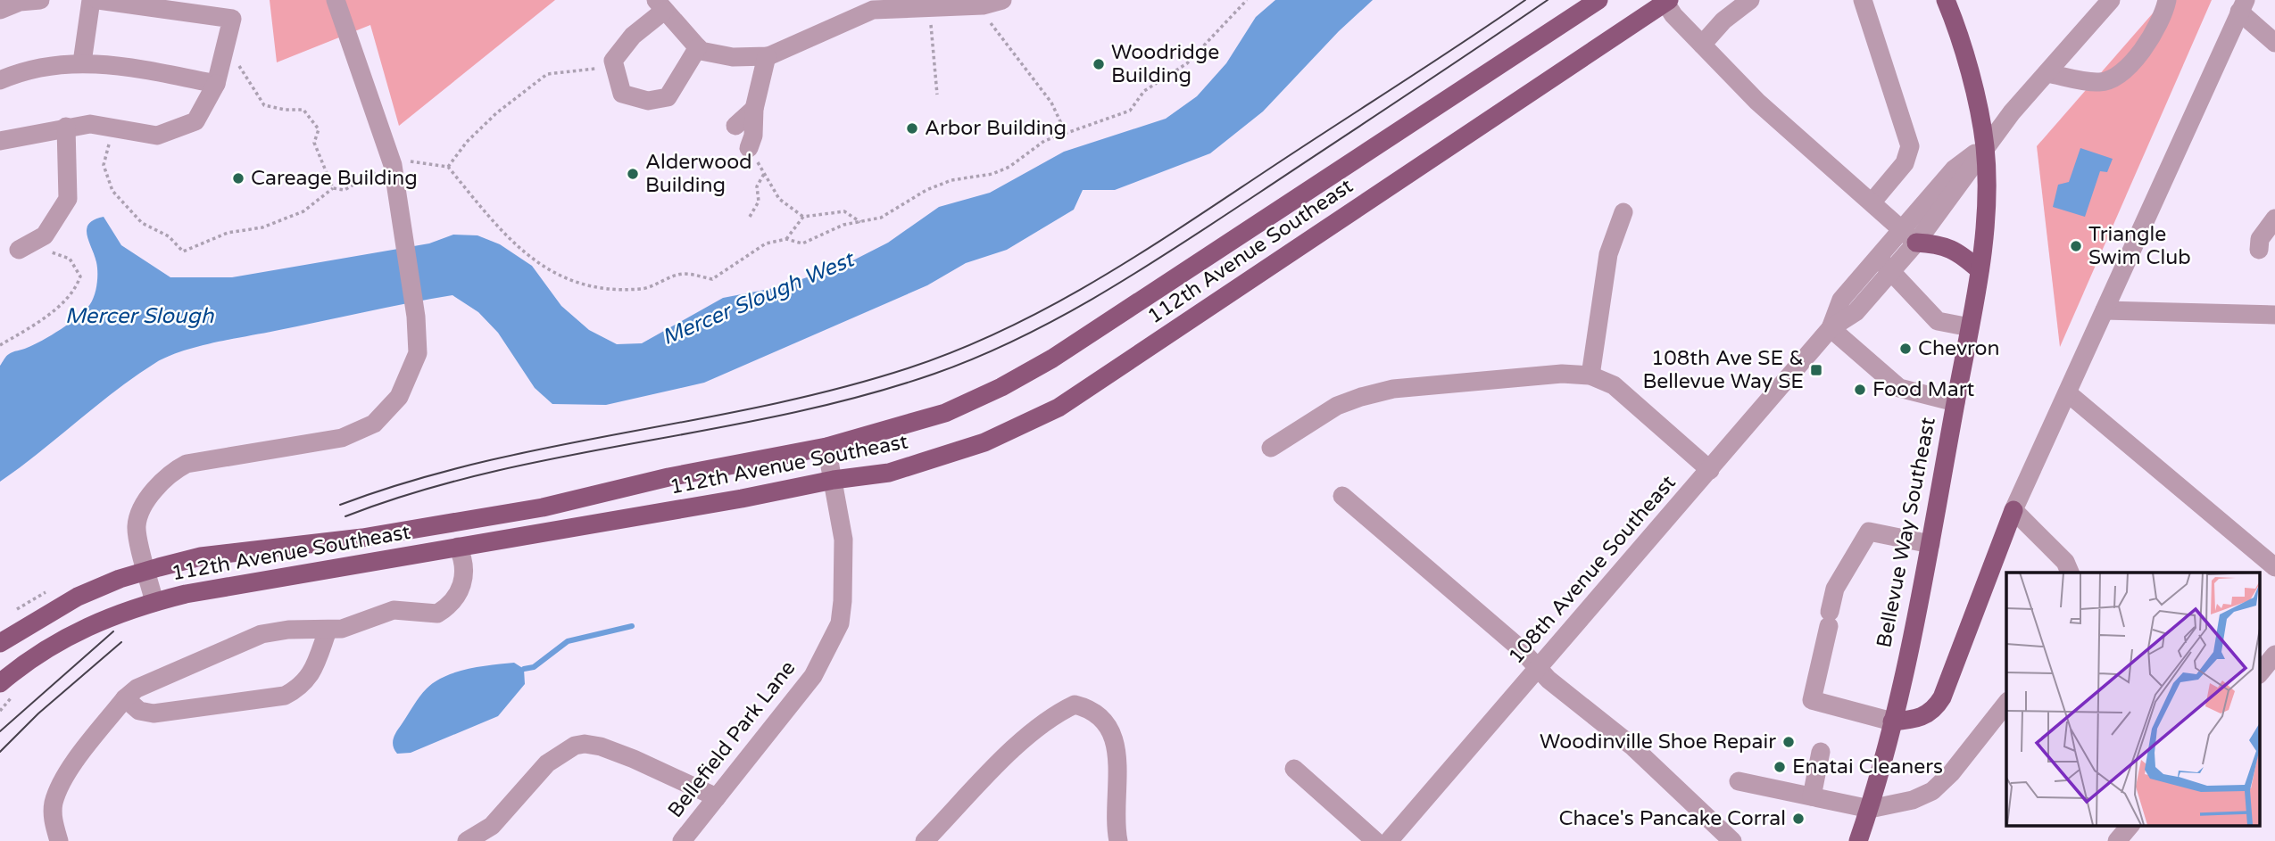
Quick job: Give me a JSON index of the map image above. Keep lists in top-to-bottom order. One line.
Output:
{"streets":{"main road":["112th Avenue Southeast","Bellevue Way Southeast"],"street":["108th Avenue Southeast","Bellefield Park Lane"]},"crossings":[["112th Avenue Southeast","Bellefield Park Lane"],["Bellevue Way Southeast","108th Avenue Southeast"]],"water":["Mercer Slough West","Mercer Slough"],"places":{"other":["Woodridge Building","Arbor Building","Alderwood Building","Careage Building","Triangle Swim Club","Chevron","Food Mart","Woodinville Shoe Repair","Enatai Cleaners","Chace's Pancake Corral"],"transit":["108th Ave SE & Bellevue Way SE"]}}
